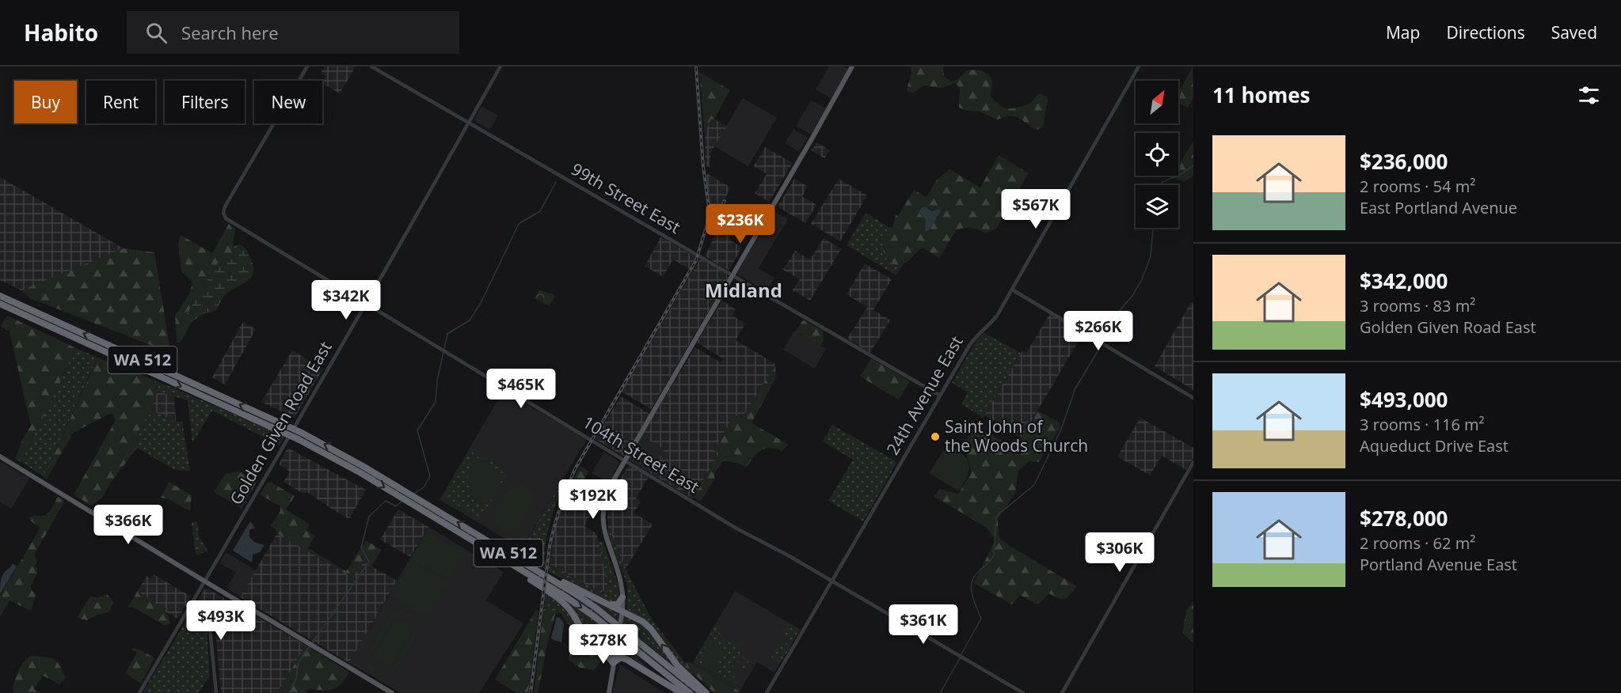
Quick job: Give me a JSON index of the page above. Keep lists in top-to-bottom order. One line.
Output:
{"streets":{"highway":["WA 512"],"street":["99th Street East","24th Avenue East","Golden Given Road East","104th Street East"]},"crossings":[["99th Street East","24th Avenue East"],["99th Street East","Golden Given Road East"],["24th Avenue East","104th Street East"],["Golden Given Road East","104th Street East"]],"districts":["Midland"],"places":["Saint John of the Woods Church"],"north":"top right","page":{"header":"Habito","search":"Search here","nav":["Map","Directions","Saved"],"heading":"11 homes","chip":["Buy","Rent","Filters","New"],"list":[{"name":"$236,000","note":"2 rooms · 54 m² · East Portland Avenue"},{"name":"$342,000","note":"3 rooms · 83 m² · Golden Given Road East"},{"name":"$493,000","note":"3 rooms · 116 m² · Aqueduct Drive East"},{"name":"$278,000","note":"2 rooms · 62 m² · Portland Avenue East"}],"price":["$567K","$236K","$342K","$266K","$465K","$192K","$366K","$306K","$493K","$361K","$278K"]}}
